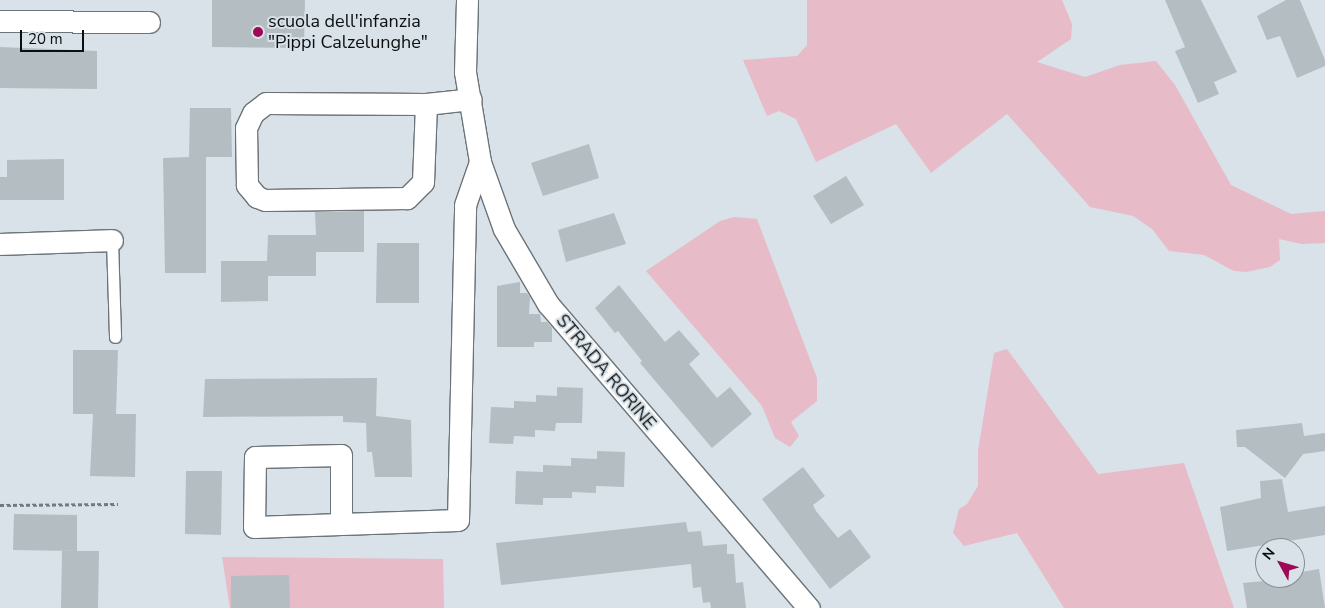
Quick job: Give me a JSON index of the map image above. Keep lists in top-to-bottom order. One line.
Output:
{"streets":{"street":["STRADA RORINE"]},"places":["scuola dell'infanzia \"Pippi Calzelunghe\""],"scale_bar":"20 m","north":"top left"}
